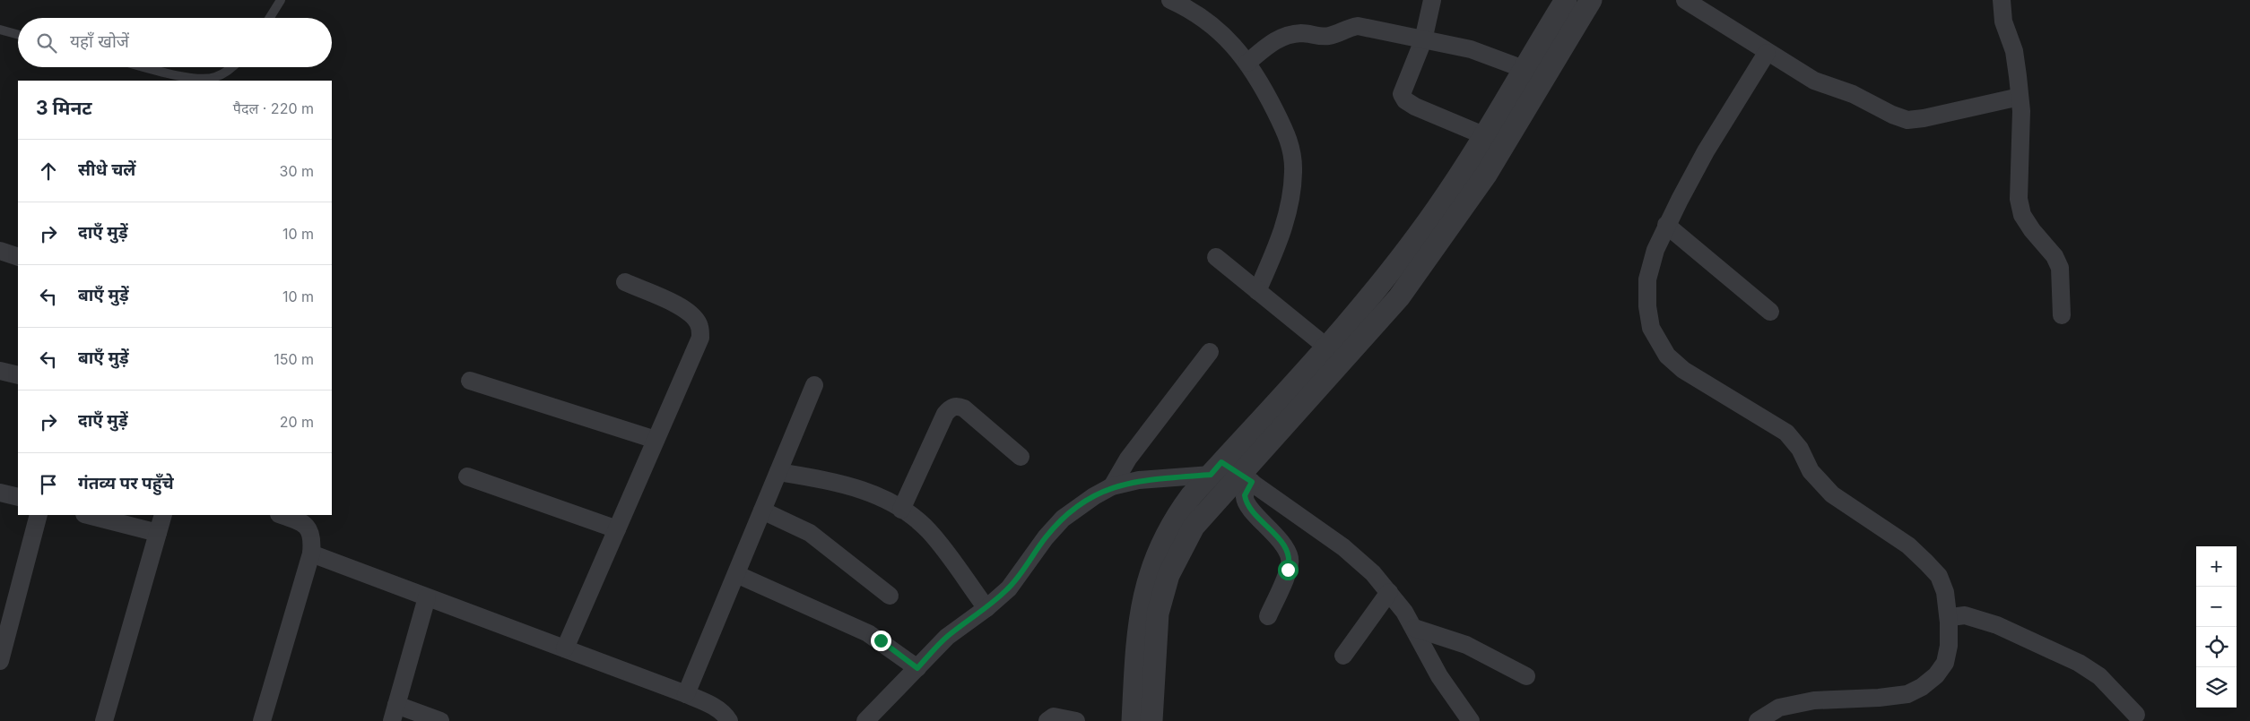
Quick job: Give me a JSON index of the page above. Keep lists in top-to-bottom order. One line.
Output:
{"page":{"search":"यहाँ खोजें","heading":["3 मिनट","पैदल · 220 m"],"list":[["सीधे चलें","30 m"],["दाएँ मुड़ें","10 m"],["बाएँ मुड़ें","10 m"],["बाएँ मुड़ें","150 m"],["दाएँ मुड़ें","20 m"],"गंतव्य पर पहुँचे"],"map_buttons":["+","−"]}}
